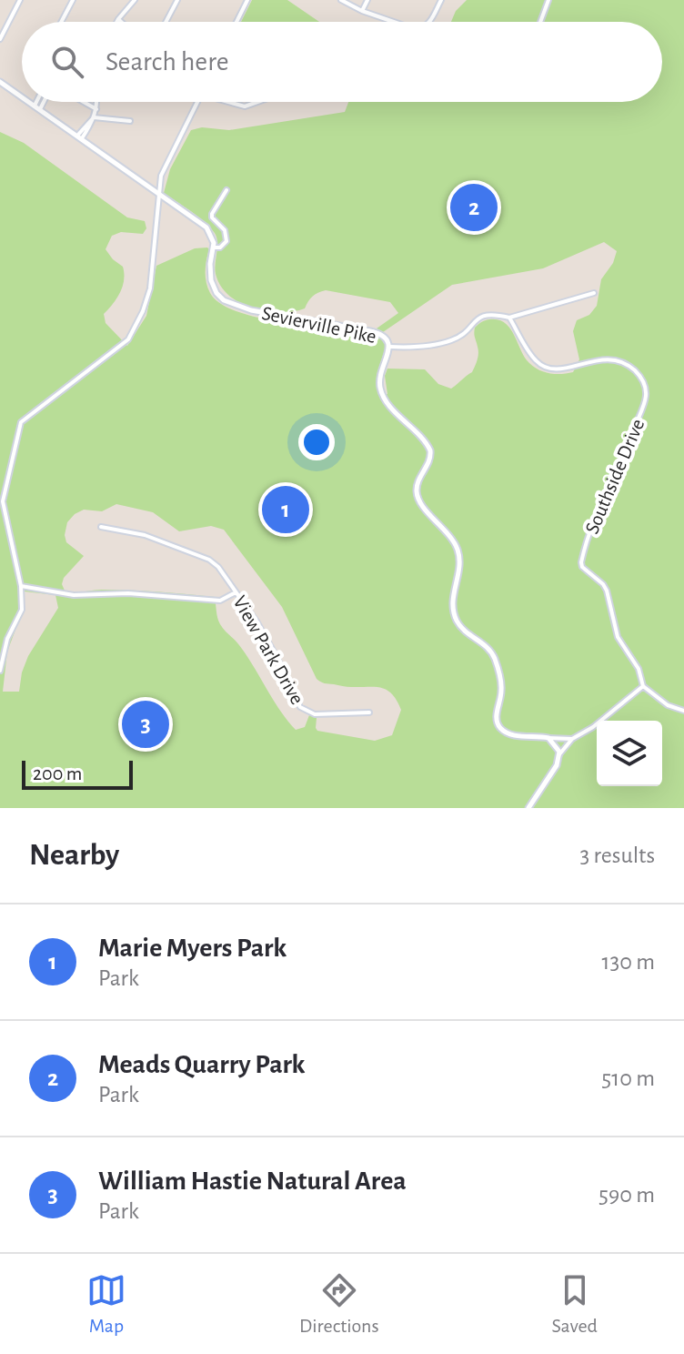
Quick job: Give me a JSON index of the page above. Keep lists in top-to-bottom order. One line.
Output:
{"streets":{"street":["Sevierville Pike","Southside Drive","View Park Drive"]},"scale_bar":"200 m","page":{"search":"Search here","pins":["2","1","3"],"scale":"200 m","heading":["Nearby","3 results"],"list":[{"mark":"1","name":"Marie Myers Park","note":"Park","value":"130 m"},{"mark":"2","name":"Meads Quarry Park","note":"Park","value":"510 m"},{"mark":"3","name":"William Hastie Natural Area","note":"Park","value":"590 m"}],"nav":["Map","Directions","Saved"]}}
